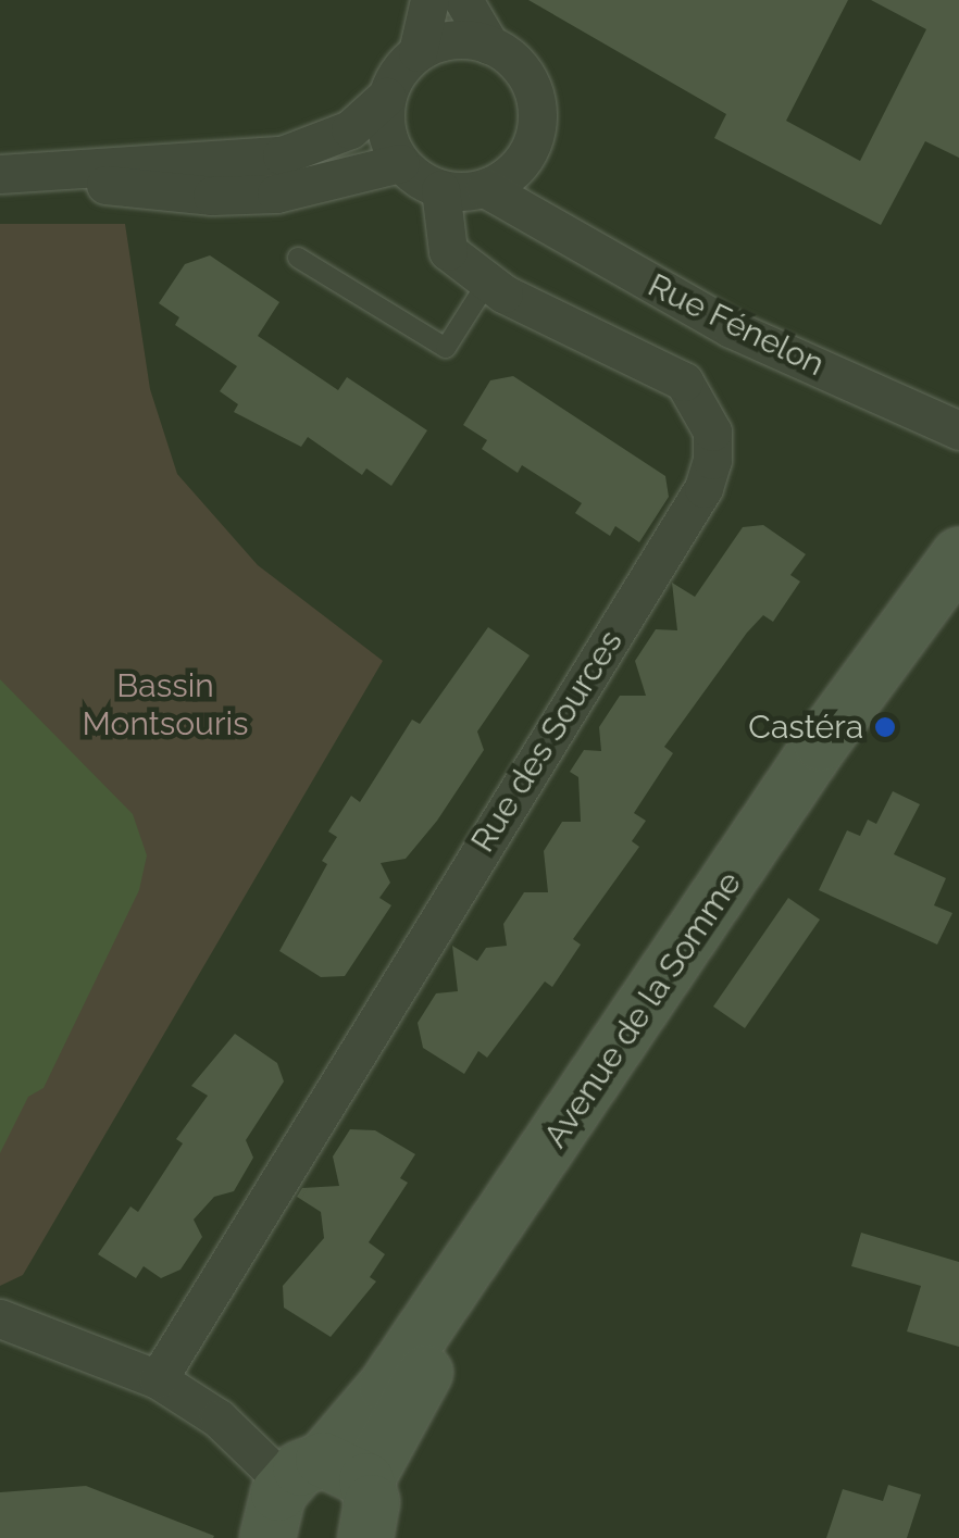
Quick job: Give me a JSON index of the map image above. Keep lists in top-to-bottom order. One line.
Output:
{"streets":{"street":["Rue Fénelon","Rue des Sources","Avenue de la Somme"]},"crossings":[["Rue Fénelon","Rue des Sources"]],"parks":["Bassin Montsouris"],"places":["Castéra"]}
